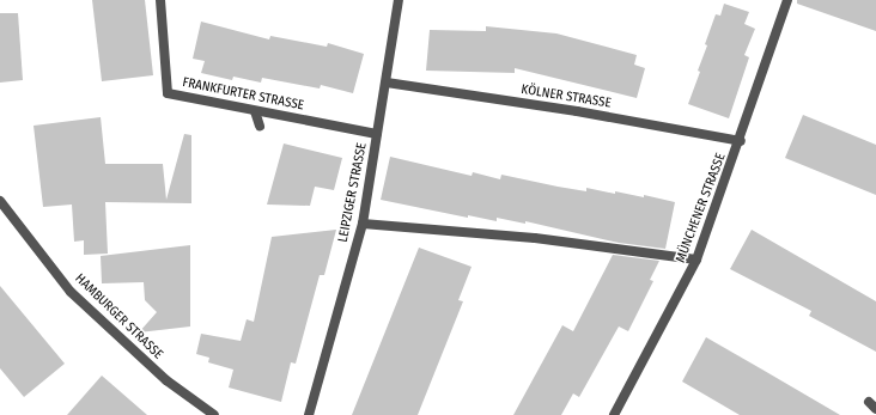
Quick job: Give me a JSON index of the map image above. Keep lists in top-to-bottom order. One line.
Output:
{"streets":{"street":["FRANKFURTER STRASSE","KÖLNER STRASSE","LEIPZIGER STRASSE","MÜNCHENER STRASSE","HAMBURGER STRASSE"]},"crossings":[["FRANKFURTER STRASSE","LEIPZIGER STRASSE"],["KÖLNER STRASSE","LEIPZIGER STRASSE"],["KÖLNER STRASSE","MÜNCHENER STRASSE"]]}
